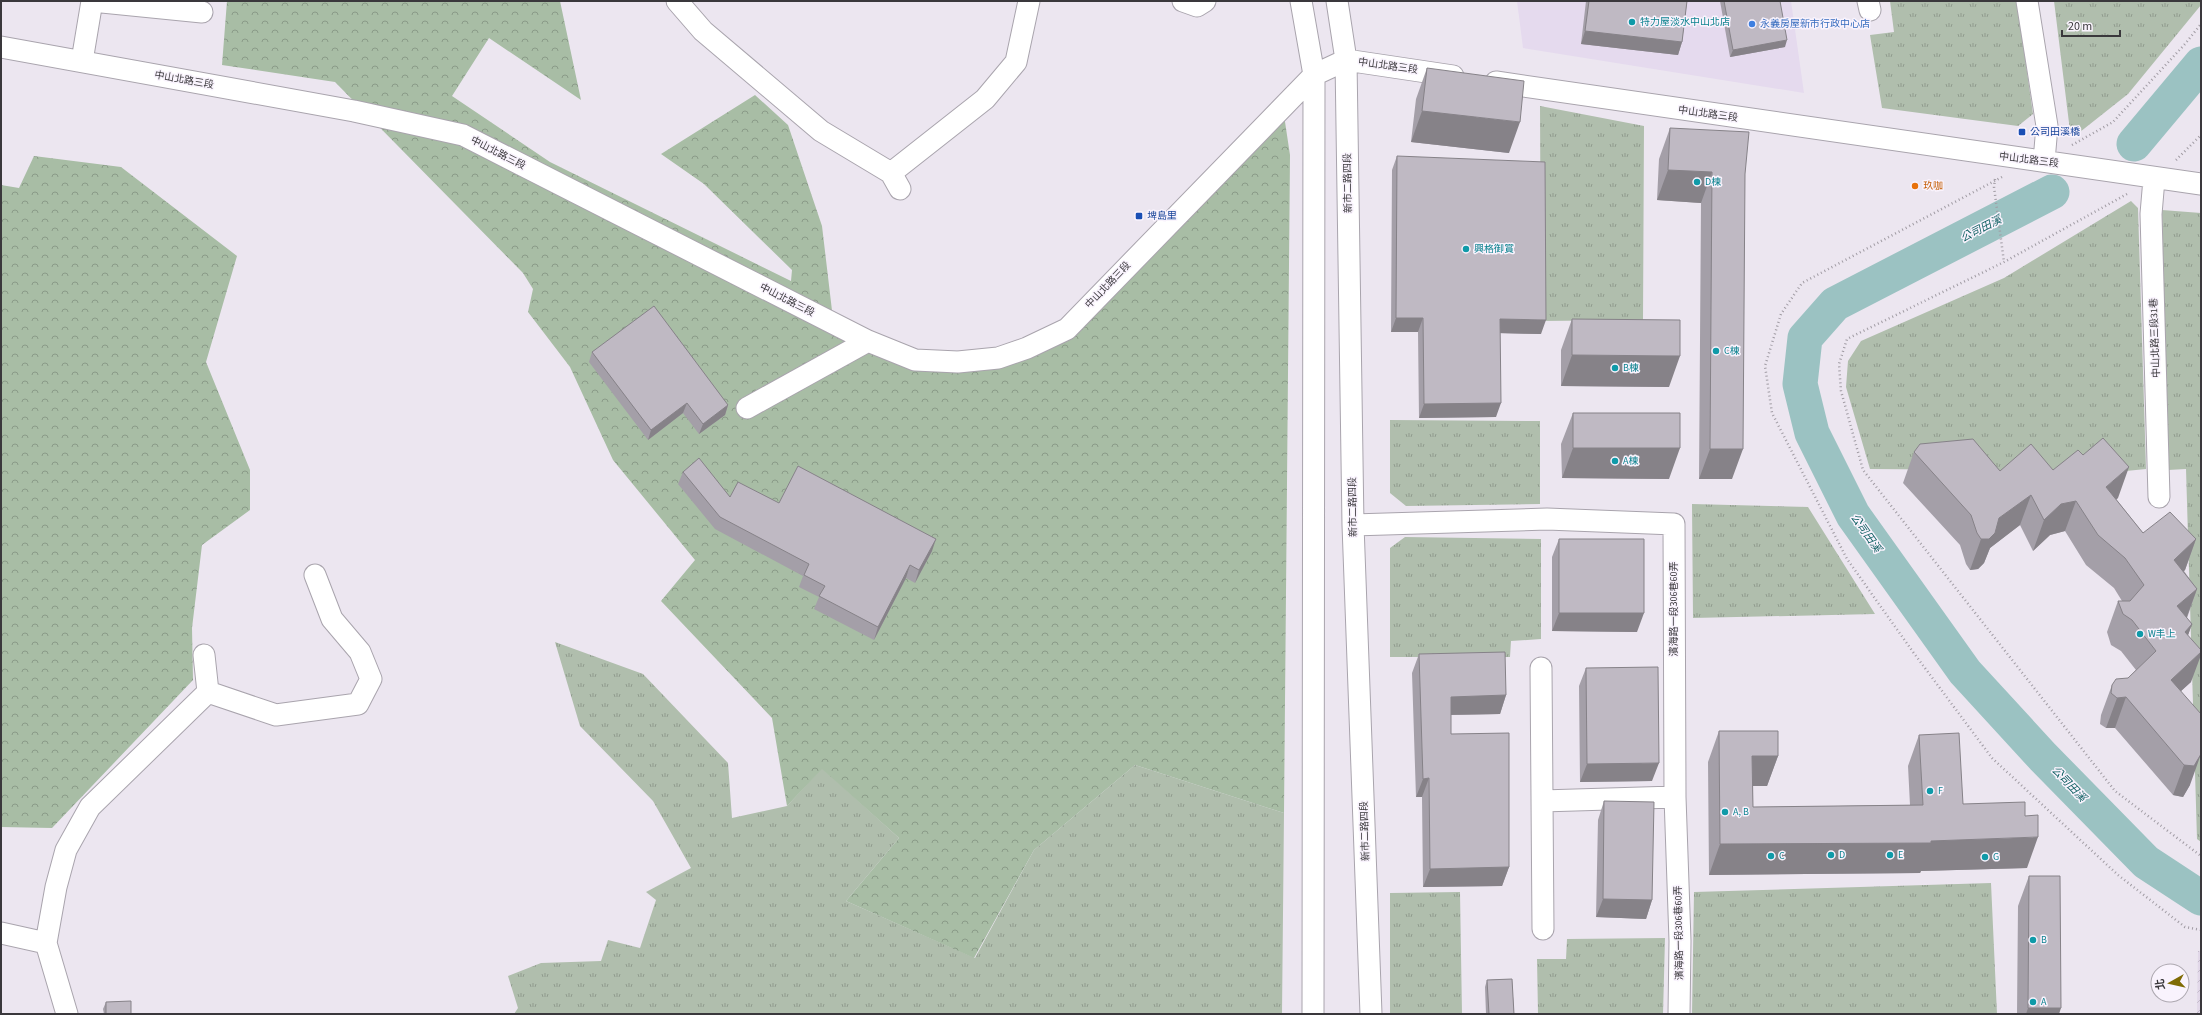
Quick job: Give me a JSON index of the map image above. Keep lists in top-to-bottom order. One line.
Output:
{"streets":{"street":["中山北路三段","新市二路四段","中山北路三段31巷","濱海路一段306巷60弄"]},"crossings":[["中山北路三段","新市二路四段"],["中山北路三段","中山北路三段31巷"],["新市二路四段","濱海路一段306巷60弄"]],"water":["公司田溪"],"places":{"other":["特力屋淡水中山北店","永義房屋新市行政中心店","D棟","玖咖","興格御賞","C棟","B棟","A棟","W丰上","F","A, B","D","E","C","G","B","A"],"transit":["公司田溪橋","埤島里"]},"scale_bar":"20 m","north":"left"}
